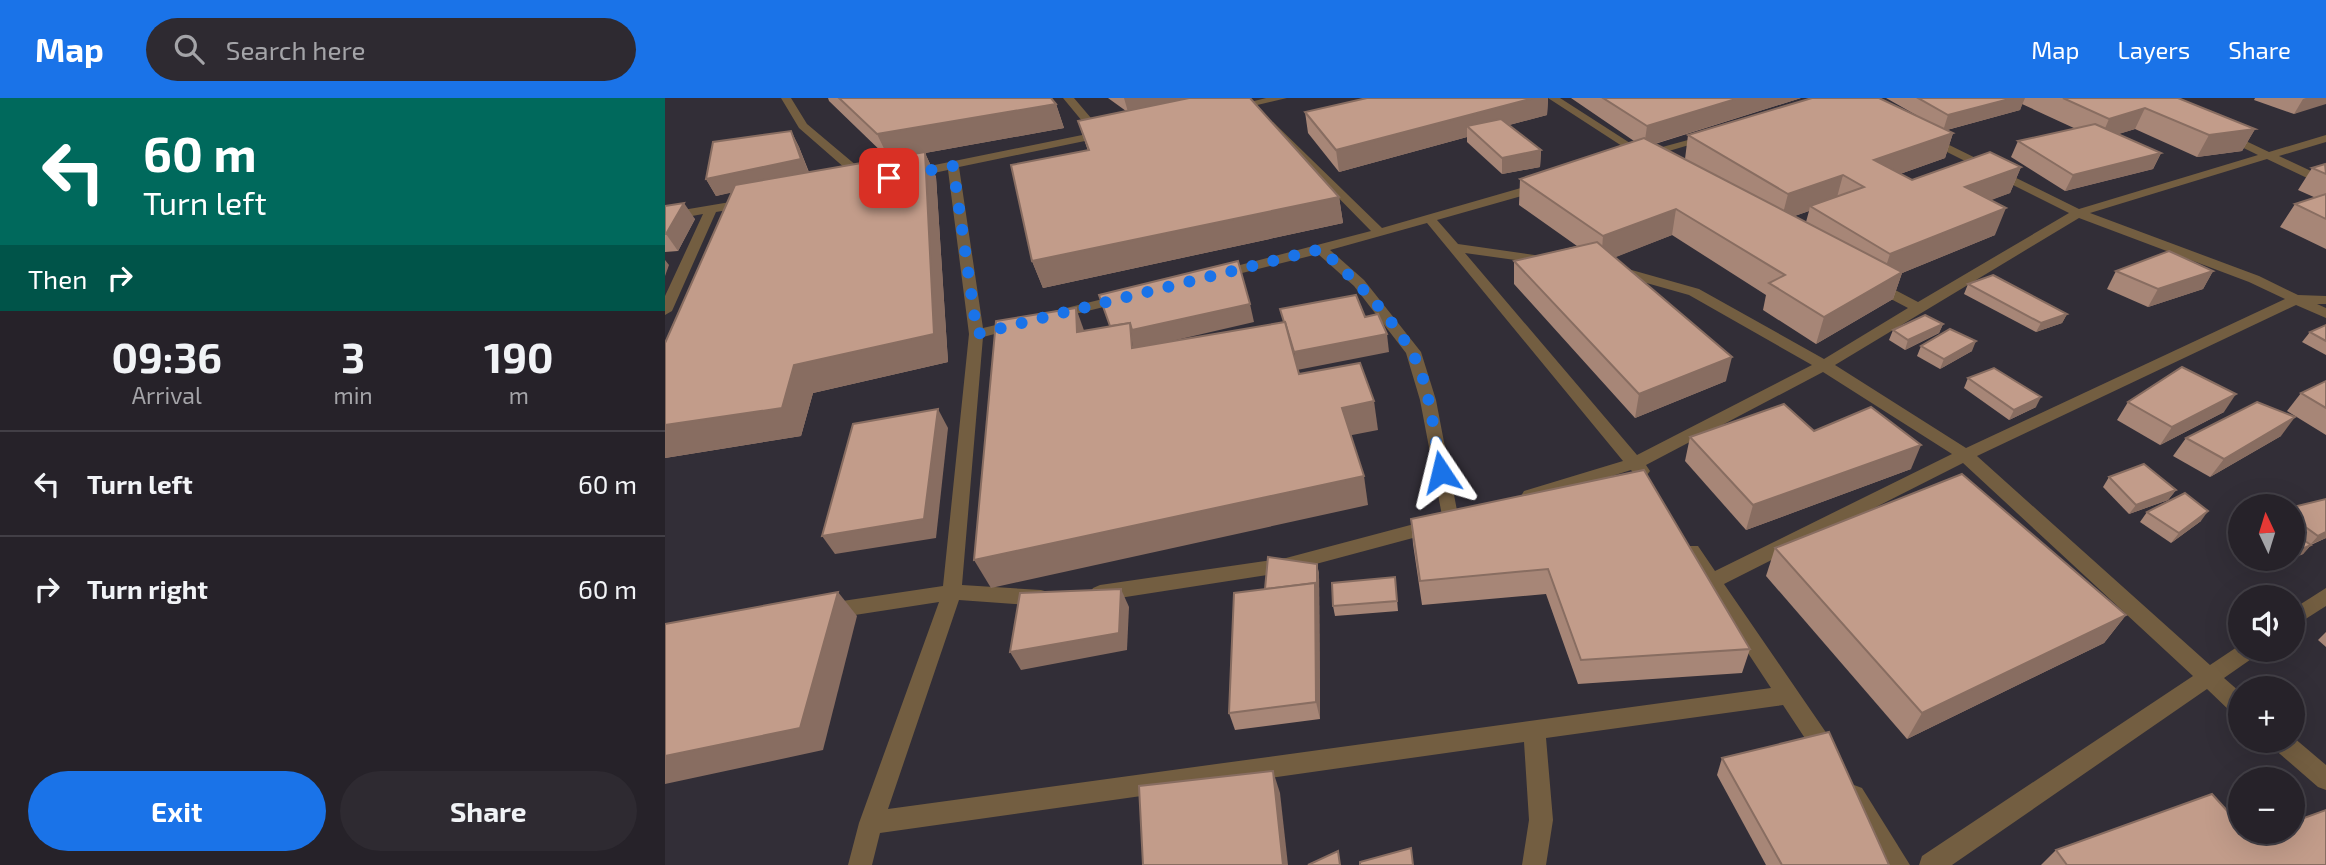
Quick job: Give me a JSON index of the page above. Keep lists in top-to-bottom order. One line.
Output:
{"north":"top","page":{"header":"Map","search":"Search here","nav":["Map","Layers","Share"],"turn":["60 m","Turn left"],"then":"Then","eta":["09:36","Arrival","3","min","190","m"],"list":[{"name":"Turn left","value":"60 m"},{"name":"Turn right","value":"60 m"}],"map_buttons":["+","−"],"buttons":["Exit","Share"]}}
